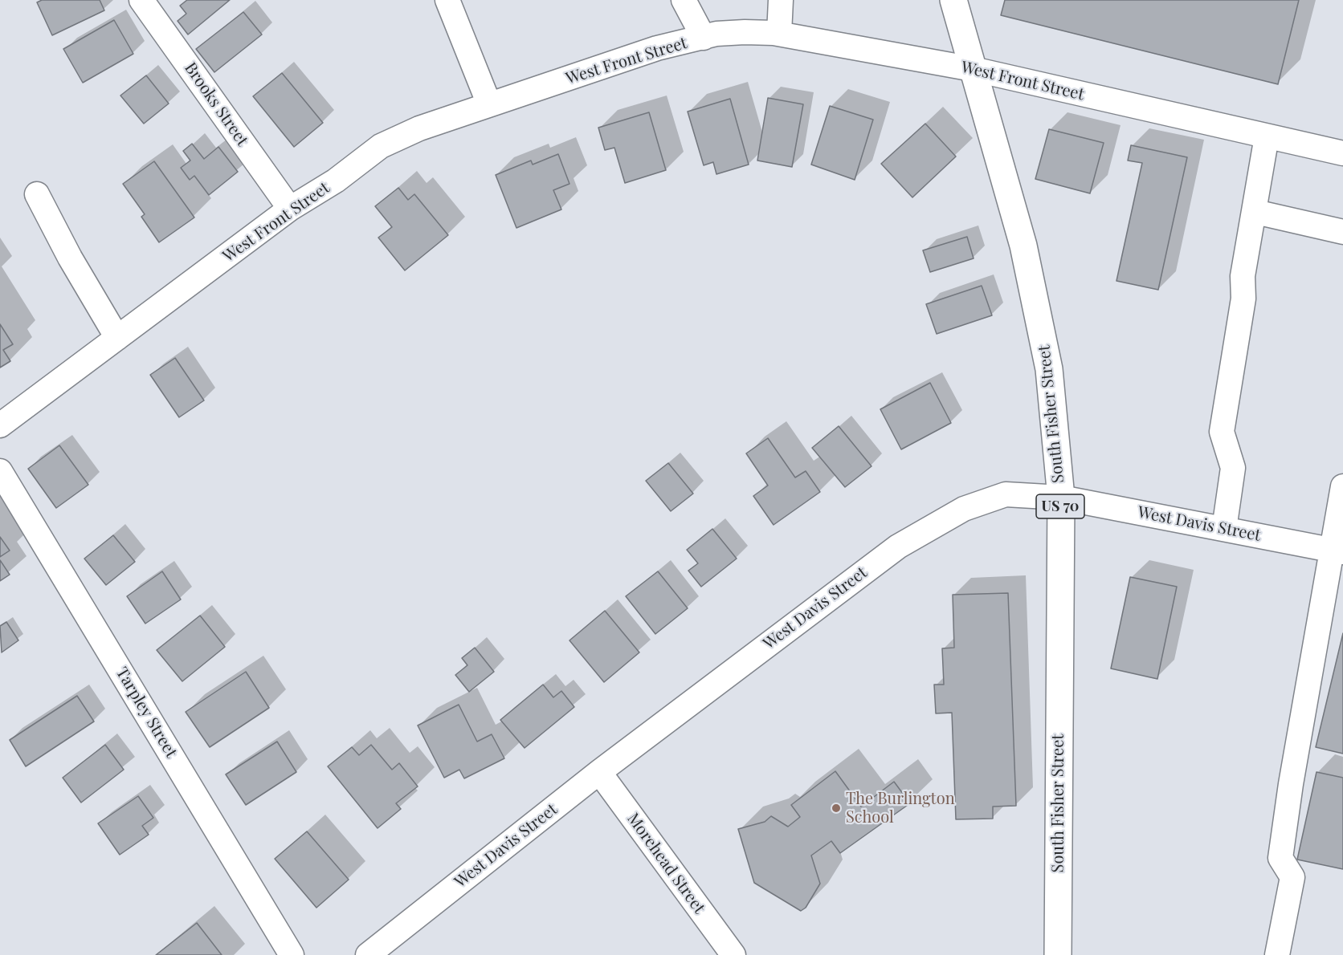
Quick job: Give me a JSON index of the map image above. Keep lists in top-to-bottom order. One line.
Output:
{"streets":{"main road":["South Fisher Street","US 70"],"street":["West Front Street","Brooks Street","West Davis Street","Tarpley Street","Morehead Street"]},"crossings":[["West Front Street","Brooks Street"],["West Front Street","South Fisher Street"],["South Fisher Street","West Davis Street"],["West Davis Street","Morehead Street"]],"places":["The Burlington School"]}
